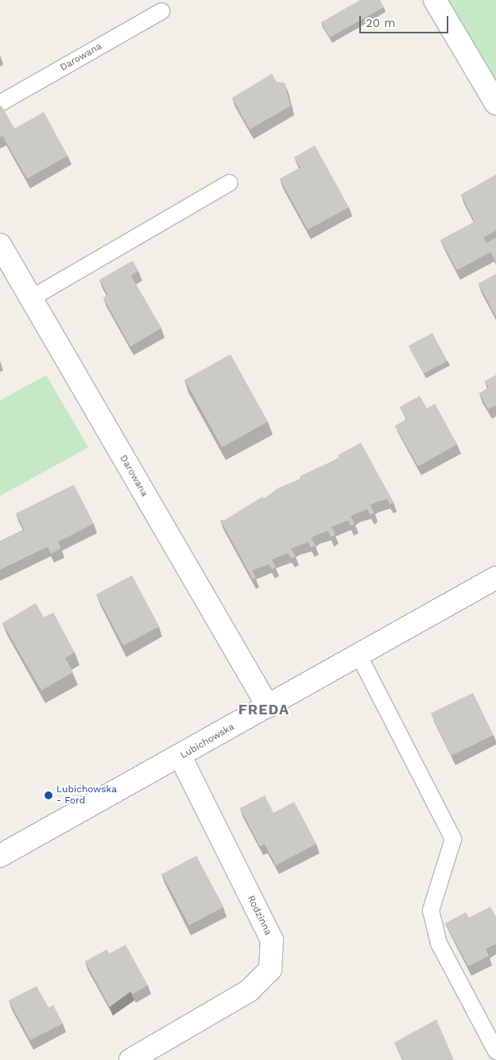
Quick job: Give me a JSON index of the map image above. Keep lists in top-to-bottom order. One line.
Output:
{"streets":{"street":["Darowana","Lubichowska","Rodzinna"]},"crossings":[["Darowana","Lubichowska"],["Lubichowska","Rodzinna"]],"districts":["FREDA"],"places":["Lubichowska - Ford"],"scale_bar":"20 m"}
